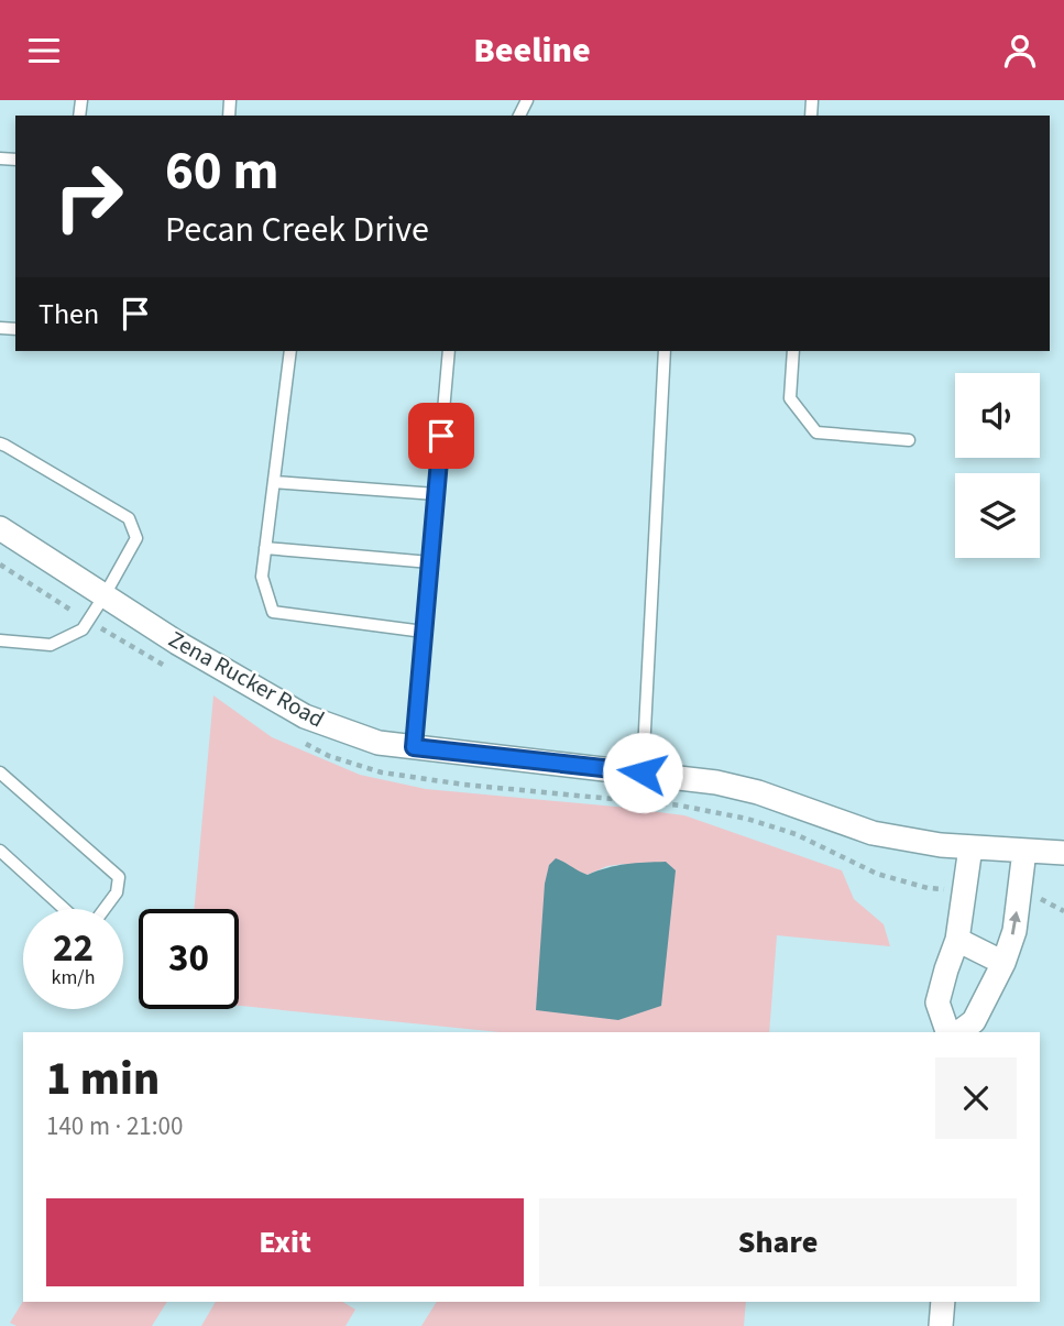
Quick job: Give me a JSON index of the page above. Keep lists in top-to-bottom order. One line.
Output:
{"streets":{"street":["Zena Rucker Road"]},"page":{"header":"Beeline","turn":["60 m","Pecan Creek Drive"],"then":"Then","speed":"22 km/h","limit":"30","heading":["1 min","140 m · 21:00"],"buttons":["Exit","Share"]}}
